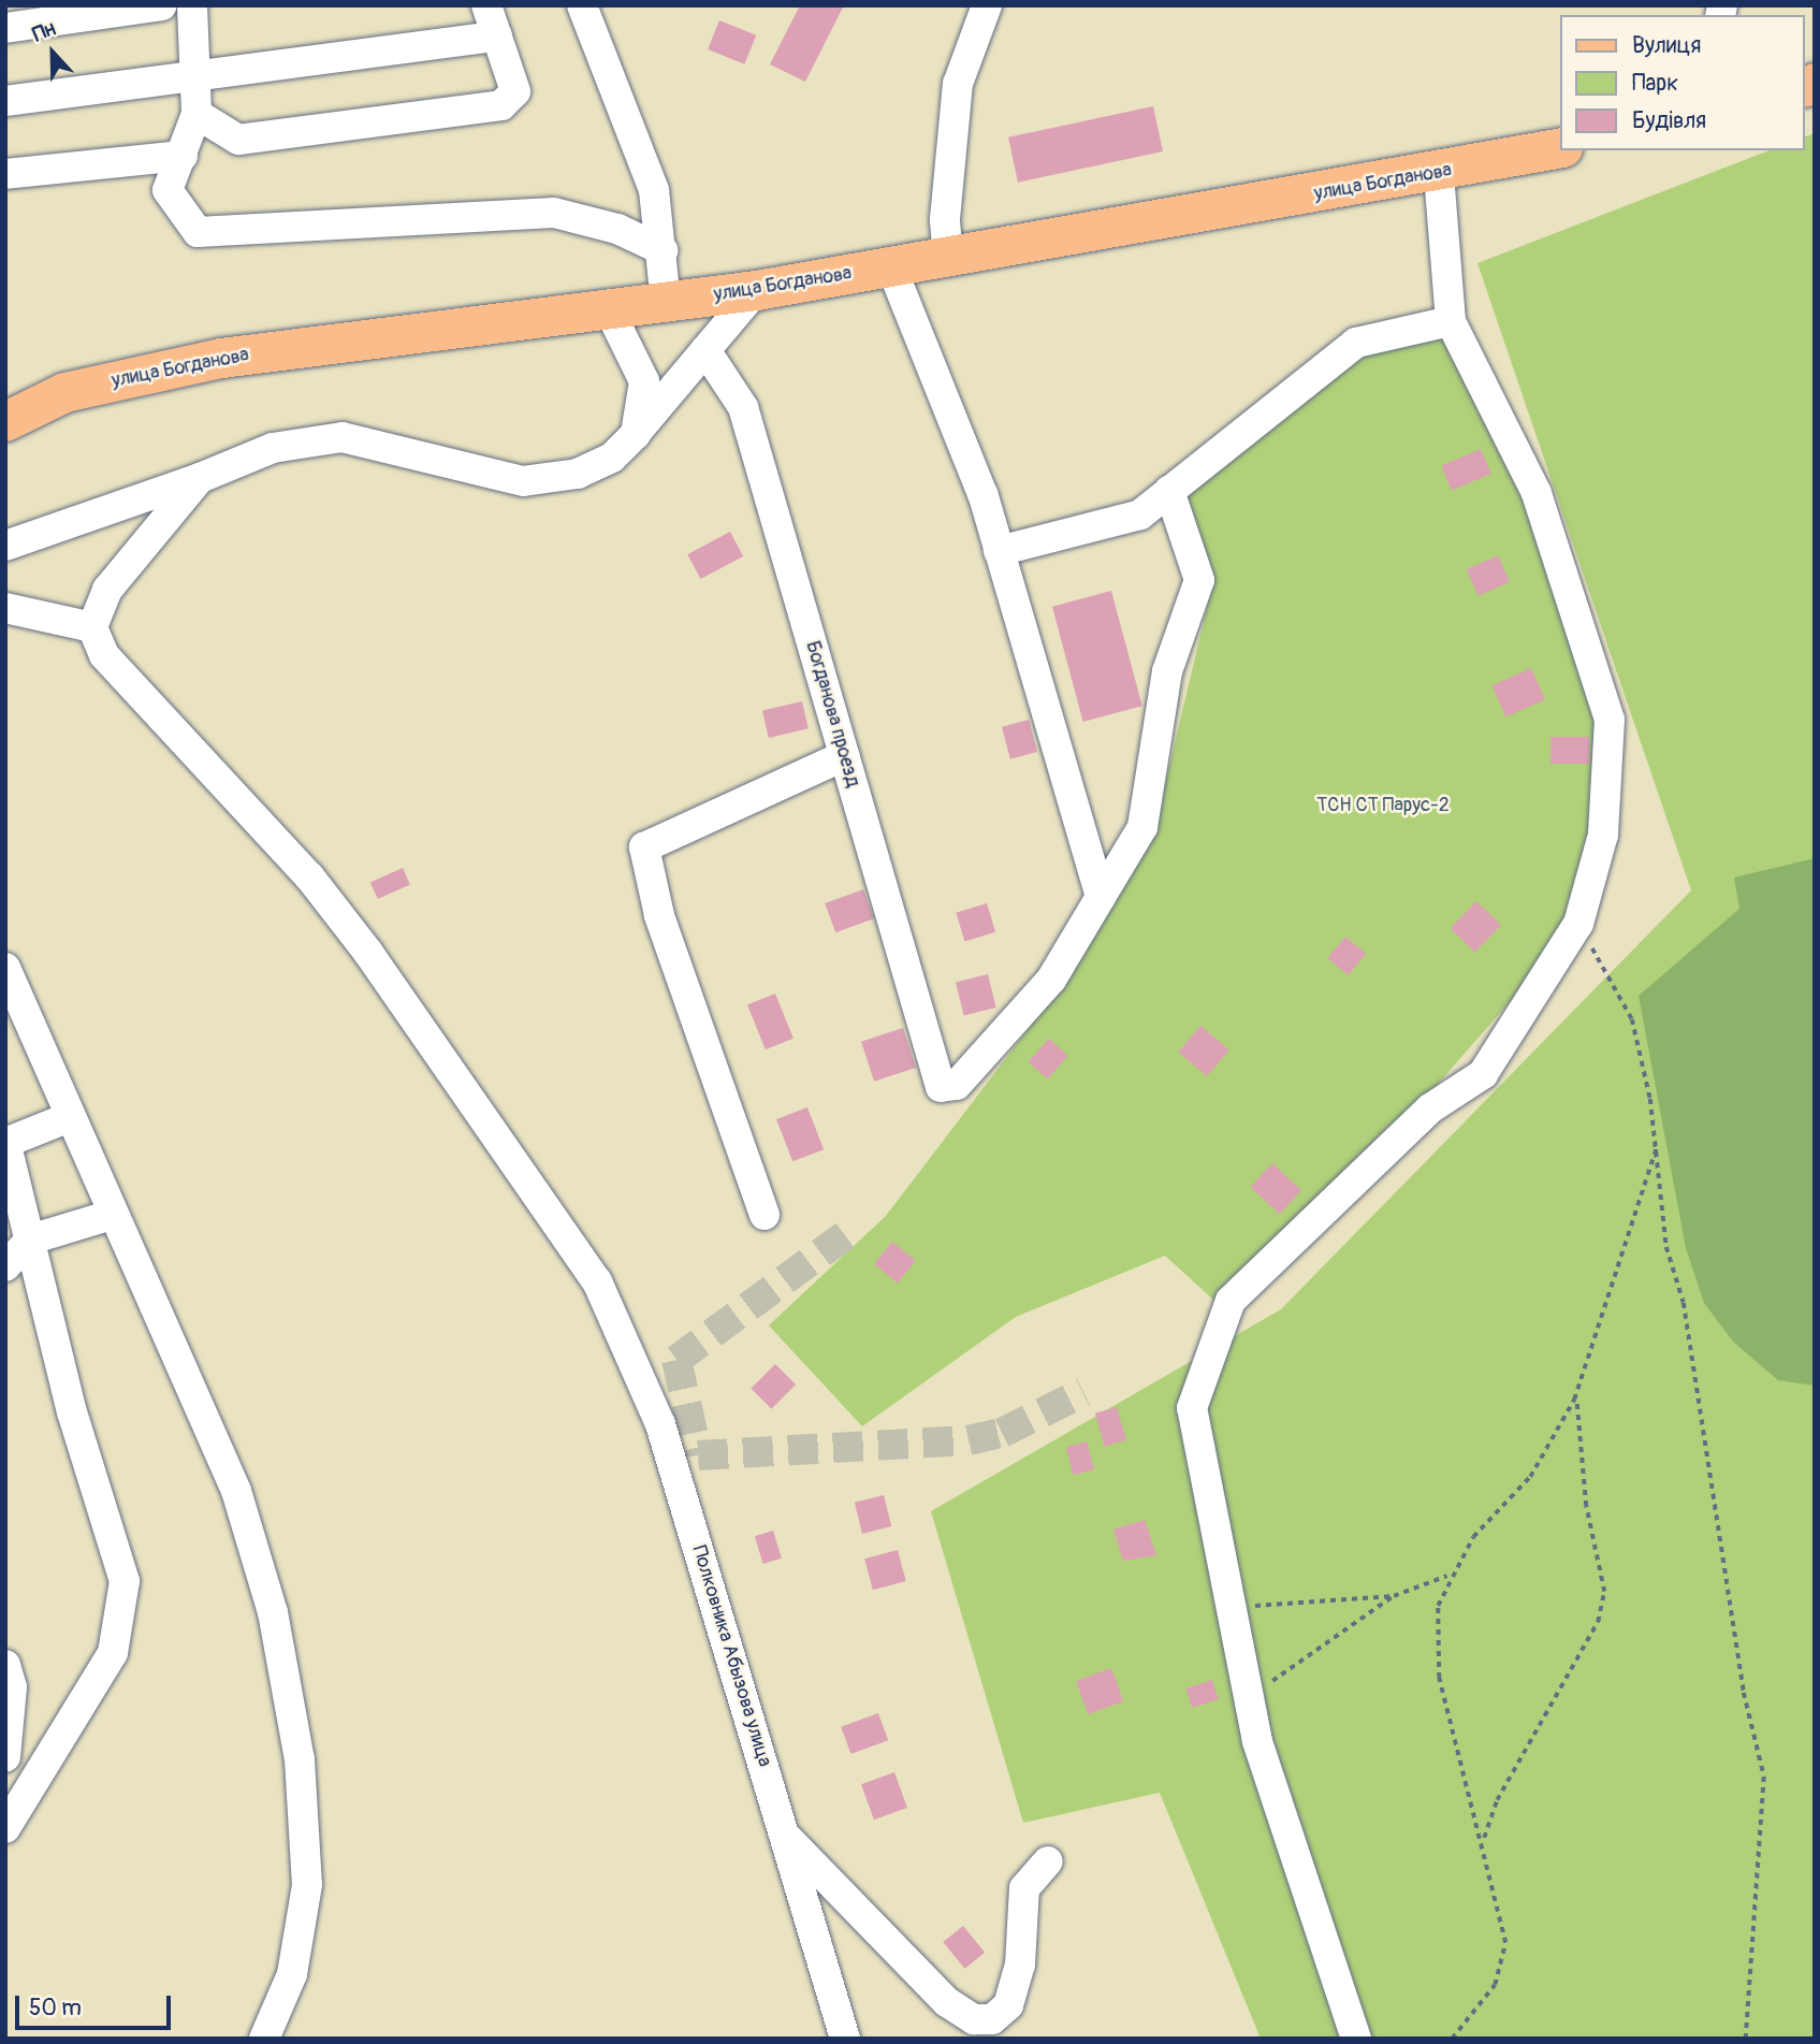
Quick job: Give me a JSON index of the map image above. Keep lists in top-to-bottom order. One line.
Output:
{"streets":{"main road":["улица Богданова"],"street":["Богданова проезд","Полковника Абызова улица"]},"parks":["ТСН СТ Парус-2"],"legend":["Вулиця","Парк","Будівля"],"scale_bar":"50 m","north":"top"}
